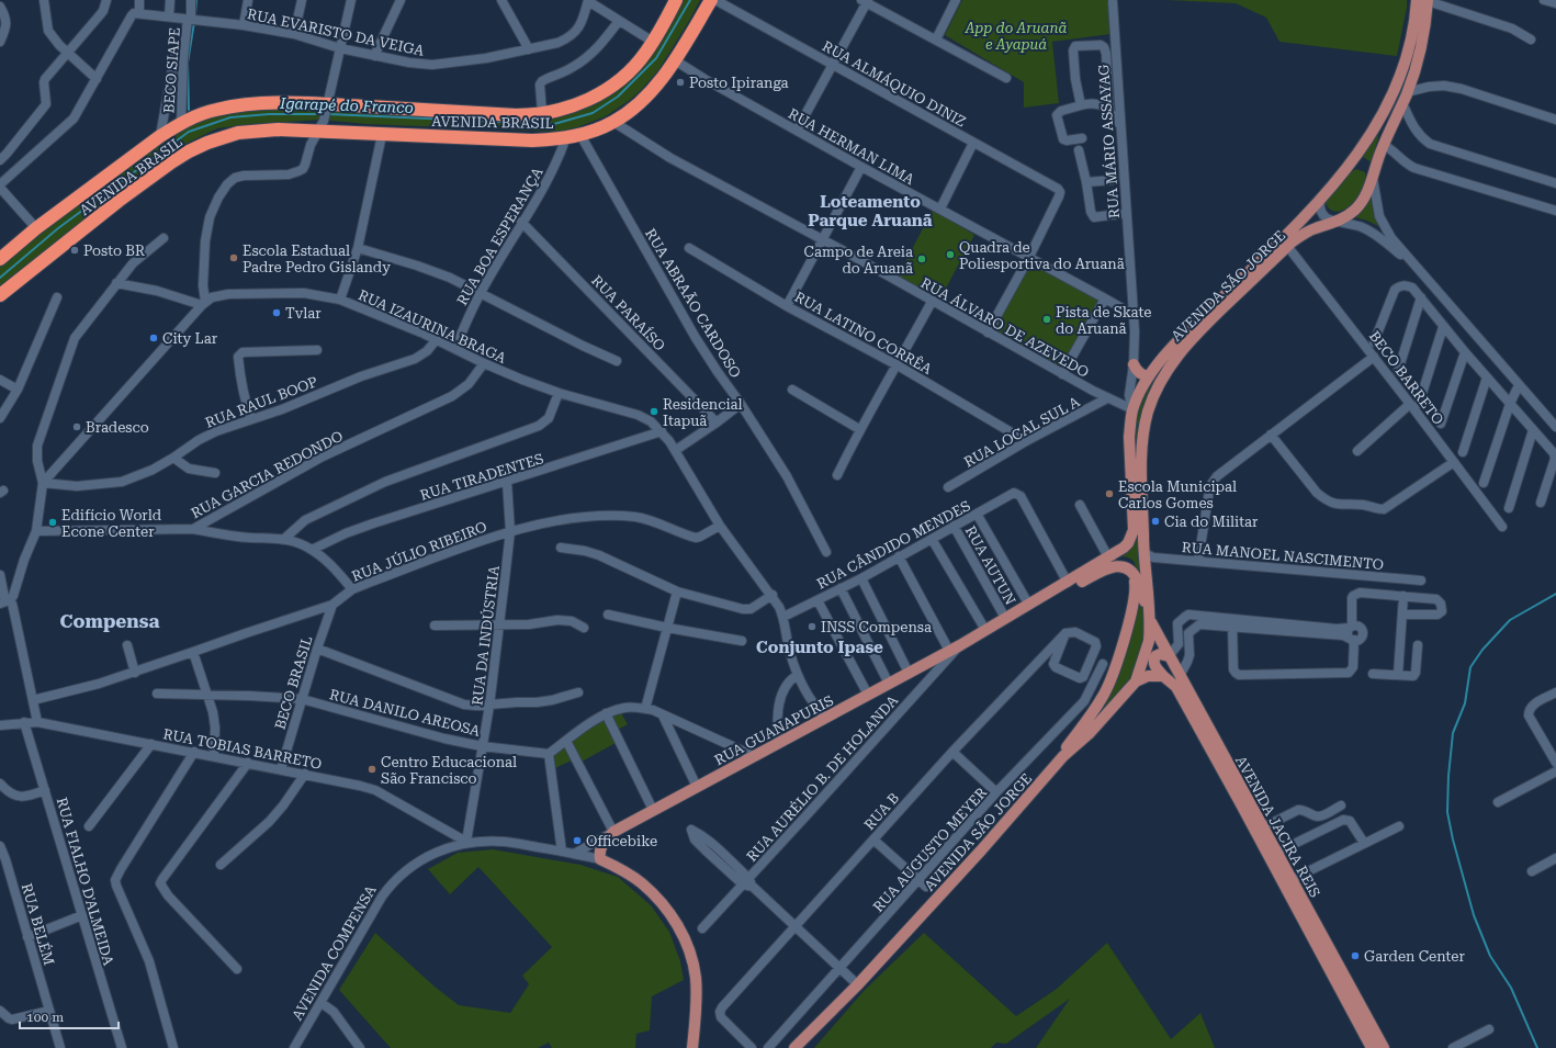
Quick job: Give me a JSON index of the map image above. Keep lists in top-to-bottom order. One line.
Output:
{"streets":{"highway":["AVENIDA BRASIL"],"main road":["AVENIDA SÃO JORGE","RUA GUANAPURIS","AVENIDA JACIRA REIS","AVENIDA COMPENSA"],"street":["RUA EVARISTO DA VEIGA","BECO SIAPE","RUA ALMÁQUIO DINIZ","RUA MÁRIO ASSAYAG","RUA HERMAN LIMA","RUA BOA ESPERANÇA","RUA ABRAÃO CARDOSO","RUA PARAÍSO","RUA IZAURINA BRAGA","RUA ÁLVARO DE AZEVEDO","RUA LATINO CORRÊA","BECO BARRETO","RUA RAUL BOOP","RUA LOCAL SUL A","RUA GARCIA REDONDO","RUA TIRADENTES","RUA CÂNDIDO MENDES","RUA JÚLIO RIBEIRO","RUA MANOEL NASCIMENTO","RUA AUTUN","RUA DA INDÚSTRIA","BECO BRASIL","RUA DANILO AREOSA","RUA TOBIAS BARRETO","RUA AURÉLIO B. DE HOLANDA","RUA B","RUA AUGUSTO MEYER","RUA FIALHO D'ALMEIDA","RUA BELÉM"]},"crossings":[["RUA EVARISTO DA VEIGA","BECO SIAPE"],["BECO SIAPE","AVENIDA BRASIL"],["RUA ALMÁQUIO DINIZ","RUA HERMAN LIMA"],["AVENIDA BRASIL","RUA HERMAN LIMA"],["AVENIDA BRASIL","RUA BOA ESPERANÇA"],["AVENIDA BRASIL","RUA ABRAÃO CARDOSO"],["AVENIDA BRASIL","RUA ÁLVARO DE AZEVEDO"],["RUA MÁRIO ASSAYAG","RUA HERMAN LIMA"],["RUA MÁRIO ASSAYAG","AVENIDA SÃO JORGE"],["RUA MÁRIO ASSAYAG","RUA ÁLVARO DE AZEVEDO"],["RUA BOA ESPERANÇA","RUA PARAÍSO"],["RUA BOA ESPERANÇA","RUA IZAURINA BRAGA"],["AVENIDA SÃO JORGE","RUA ÁLVARO DE AZEVEDO"],["AVENIDA SÃO JORGE","BECO BARRETO"],["AVENIDA SÃO JORGE","RUA MANOEL NASCIMENTO"],["AVENIDA SÃO JORGE","RUA GUANAPURIS"],["AVENIDA SÃO JORGE","AVENIDA JACIRA REIS"],["RUA IZAURINA BRAGA","RUA RAUL BOOP"],["RUA IZAURINA BRAGA","RUA GARCIA REDONDO"],["RUA IZAURINA BRAGA","RUA TIRADENTES"],["RUA IZAURINA BRAGA","RUA CÂNDIDO MENDES"],["RUA IZAURINA BRAGA","RUA JÚLIO RIBEIRO"],["RUA IZAURINA BRAGA","RUA GUANAPURIS"],["RUA ÁLVARO DE AZEVEDO","RUA LOCAL SUL A"],["RUA LATINO CORRÊA","RUA LOCAL SUL A"],["RUA TIRADENTES","RUA DA INDÚSTRIA"],["RUA CÂNDIDO MENDES","RUA AUTUN"],["RUA CÂNDIDO MENDES","RUA GUANAPURIS"],["RUA JÚLIO RIBEIRO","RUA DA INDÚSTRIA"],["RUA JÚLIO RIBEIRO","BECO BRASIL"],["RUA AUTUN","RUA GUANAPURIS"],["RUA DA INDÚSTRIA","RUA DANILO AREOSA"],["RUA DA INDÚSTRIA","RUA TOBIAS BARRETO"],["RUA DA INDÚSTRIA","AVENIDA COMPENSA"],["BECO BRASIL","RUA DANILO AREOSA"],["BECO BRASIL","RUA TOBIAS BARRETO"],["RUA GUANAPURIS","RUA AURÉLIO B. DE HOLANDA"],["RUA GUANAPURIS","AVENIDA COMPENSA"],["RUA TOBIAS BARRETO","RUA FIALHO D'ALMEIDA"],["RUA TOBIAS BARRETO","AVENIDA COMPENSA"]],"districts":["Loteamento Parque Aruanã","Compensa","Conjunto Ipase"],"water":["Igarapé do Franco"],"parks":["App do Aruanã e Ayapuá"],"places":["Posto Ipiranga","Posto BR","Quadra de Poliesportiva do Aruanã","Escola Estadual Padre Pedro Gislandy","Campo de Areia do Aruanã","Tvlar","Pista de Skate do Aruanã","City Lar","Residencial Itapuã","Bradesco","Escola Municipal Carlos Gomes","Cia do Militar","Edifício World Econe Center","INSS Compensa","Centro Educacional São Francisco","Officebike","Garden Center"],"scale_bar":"100 m"}
